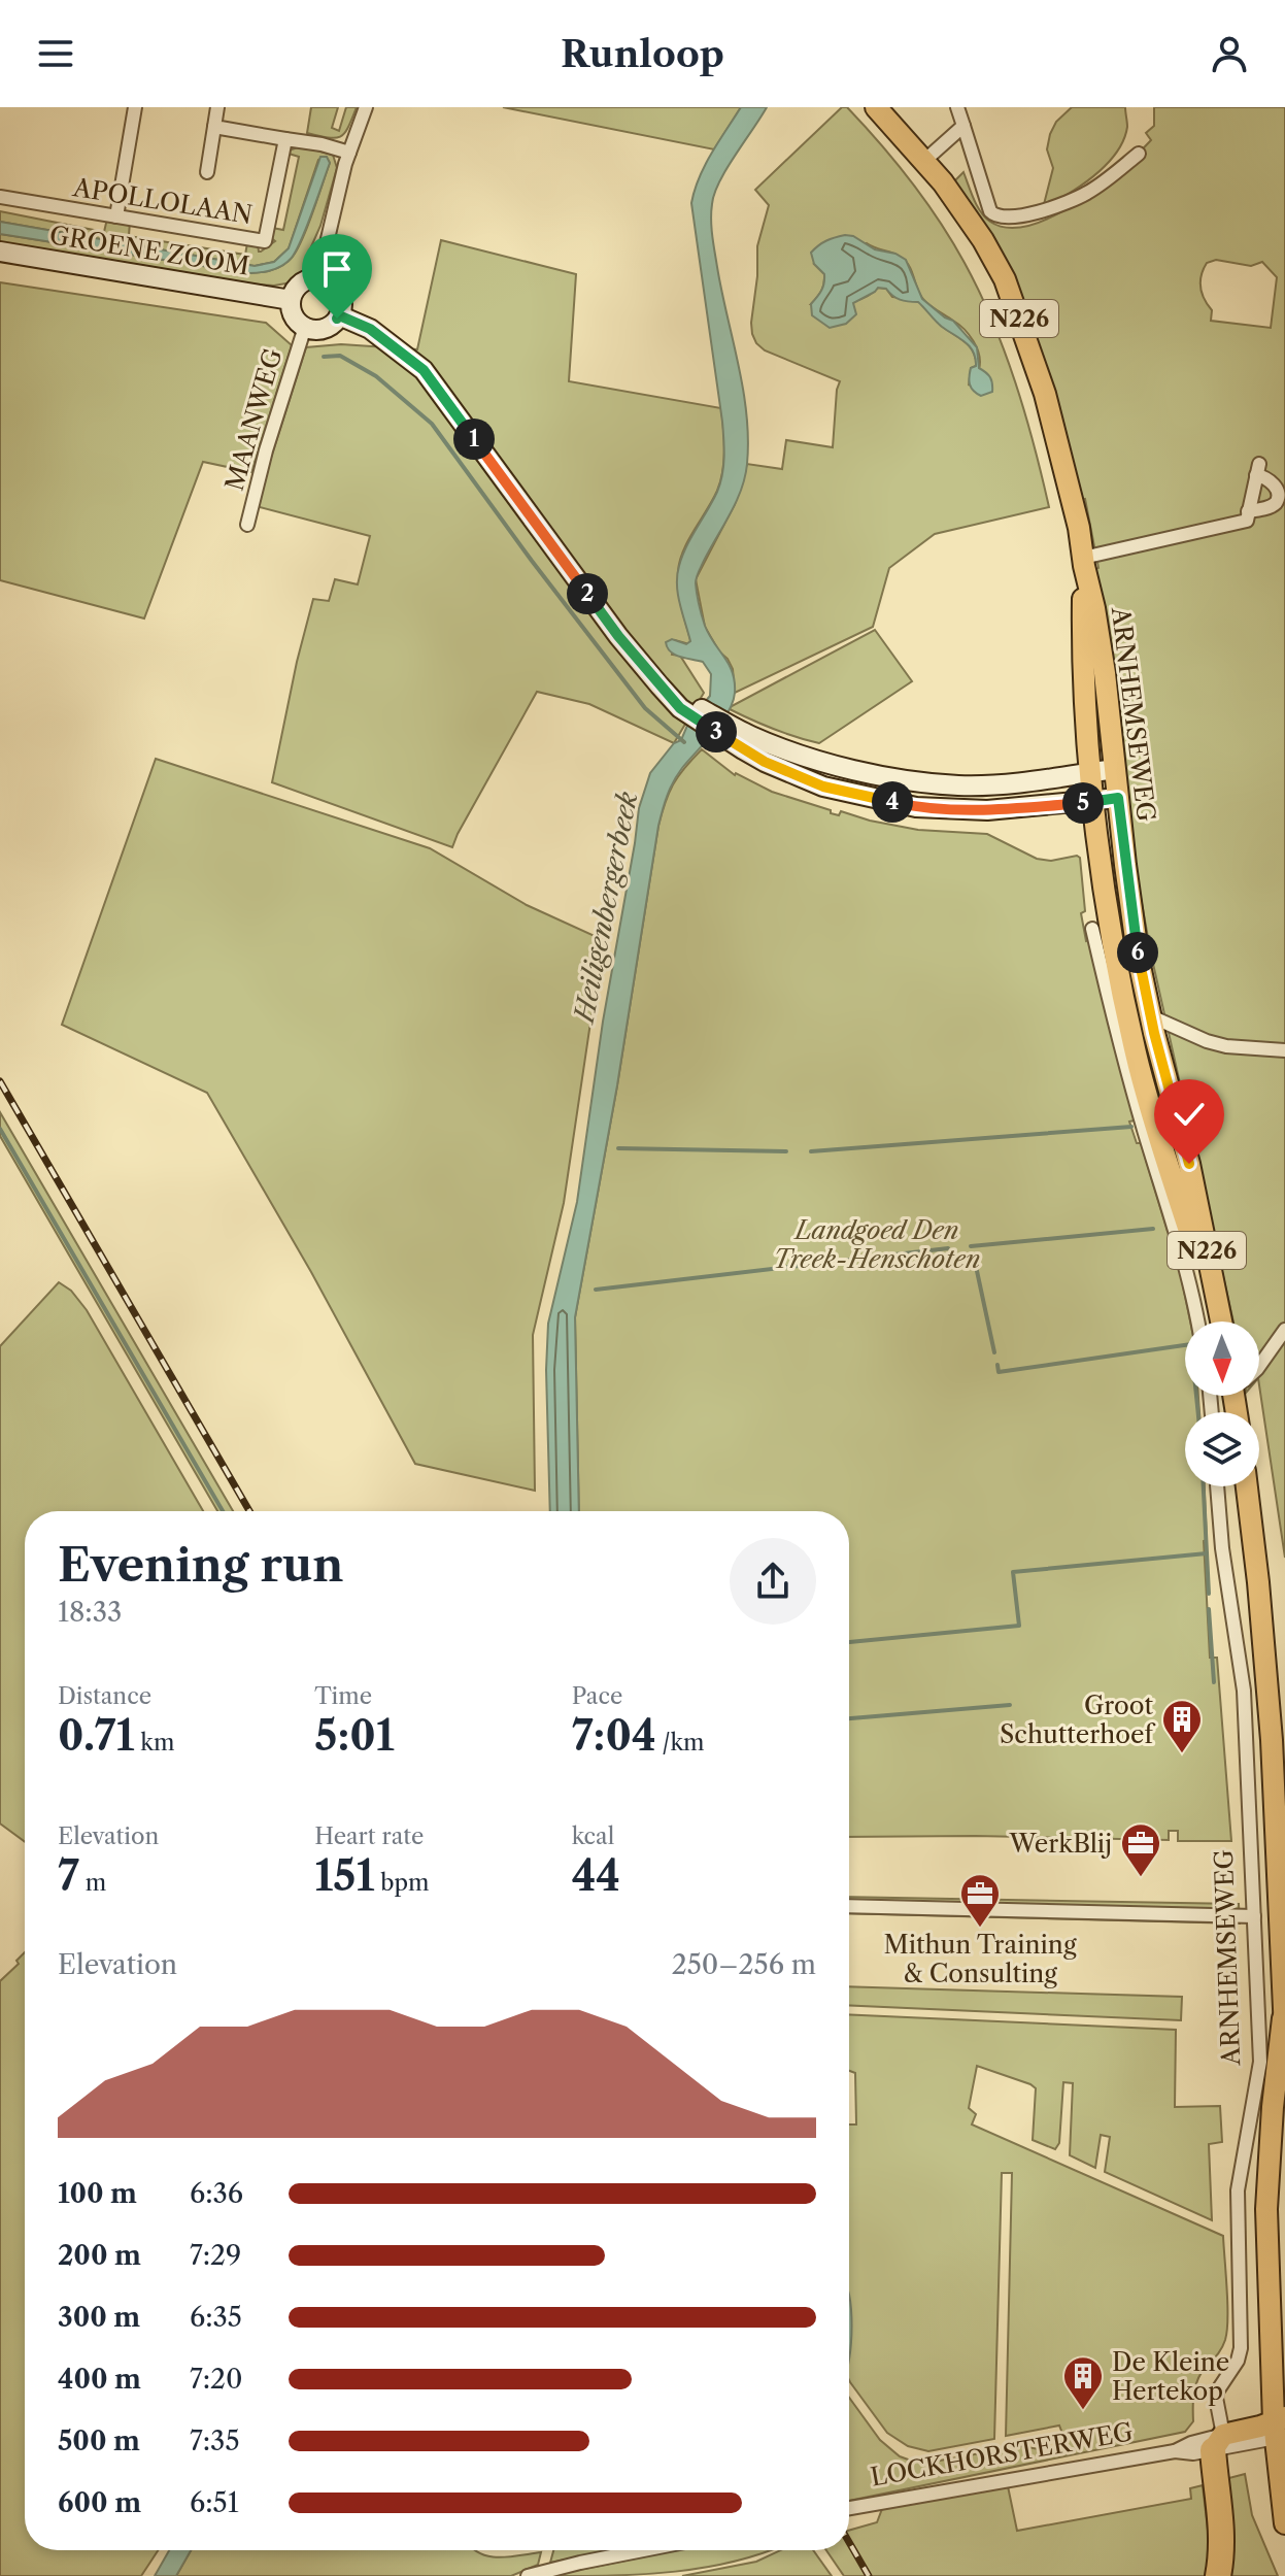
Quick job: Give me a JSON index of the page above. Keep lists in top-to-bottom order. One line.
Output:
{"streets":{"main road":["GROENE ZOOM","N226","ARNHEMSEWEG","LOCKHORSTERWEG"],"street":["APOLLOLAAN","MAANWEG"]},"crossings":[["GROENE ZOOM","MAANWEG"],["ARNHEMSEWEG","LOCKHORSTERWEG"]],"water":["Heiligenbergerbeek"],"parks":["Landgoed Den Treek-Henschoten"],"places":{"building":["Groot Schutterhoef","De Kleine Hertekop"],"office":["WerkBlij","Mithun Training & Consulting"]},"north":"bottom","page":{"header":"Runloop","pins":["1","2","3","4","5","6"],"heading":["Evening run","18:33"],"stats":[["Distance","0.71 km"],["Time","5:01"],["Pace","7:04 /km"],["Elevation","7 m"],["Heart rate","151 bpm"],["kcal","44"]],"chart":["Elevation","250–256 m"],"list":[{"name":"100 m","note":"6:36"},{"name":"200 m","note":"7:29"},{"name":"300 m","note":"6:35"},{"name":"400 m","note":"7:20"},{"name":"500 m","note":"7:35"},{"name":"600 m","note":"6:51"}]}}
